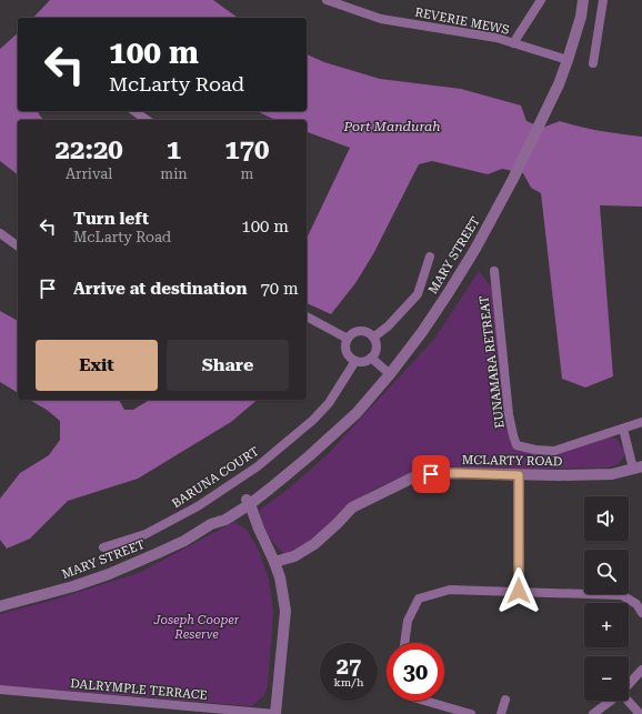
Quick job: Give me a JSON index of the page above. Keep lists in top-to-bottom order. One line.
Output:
{"streets":{"street":["REVERIE MEWS","MARY STREET","EUNAMARA RETREAT","MCLARTY ROAD","BARUNA COURT","DALRYMPLE TERRACE"]},"crossings":[["REVERIE MEWS","MARY STREET"]],"water":["Port Mandurah"],"parks":["Joseph Cooper Reserve"],"page":{"turn":["100 m","McLarty Road"],"eta":["22:20","Arrival","1","min","170","m"],"list":[{"name":"Turn left","note":"McLarty Road","value":"100 m"},{"name":"Arrive at destination","value":"70 m"}],"buttons":["Exit","Share"],"map_buttons":["+","−"],"speed":"27 km/h","limit":"30"}}
